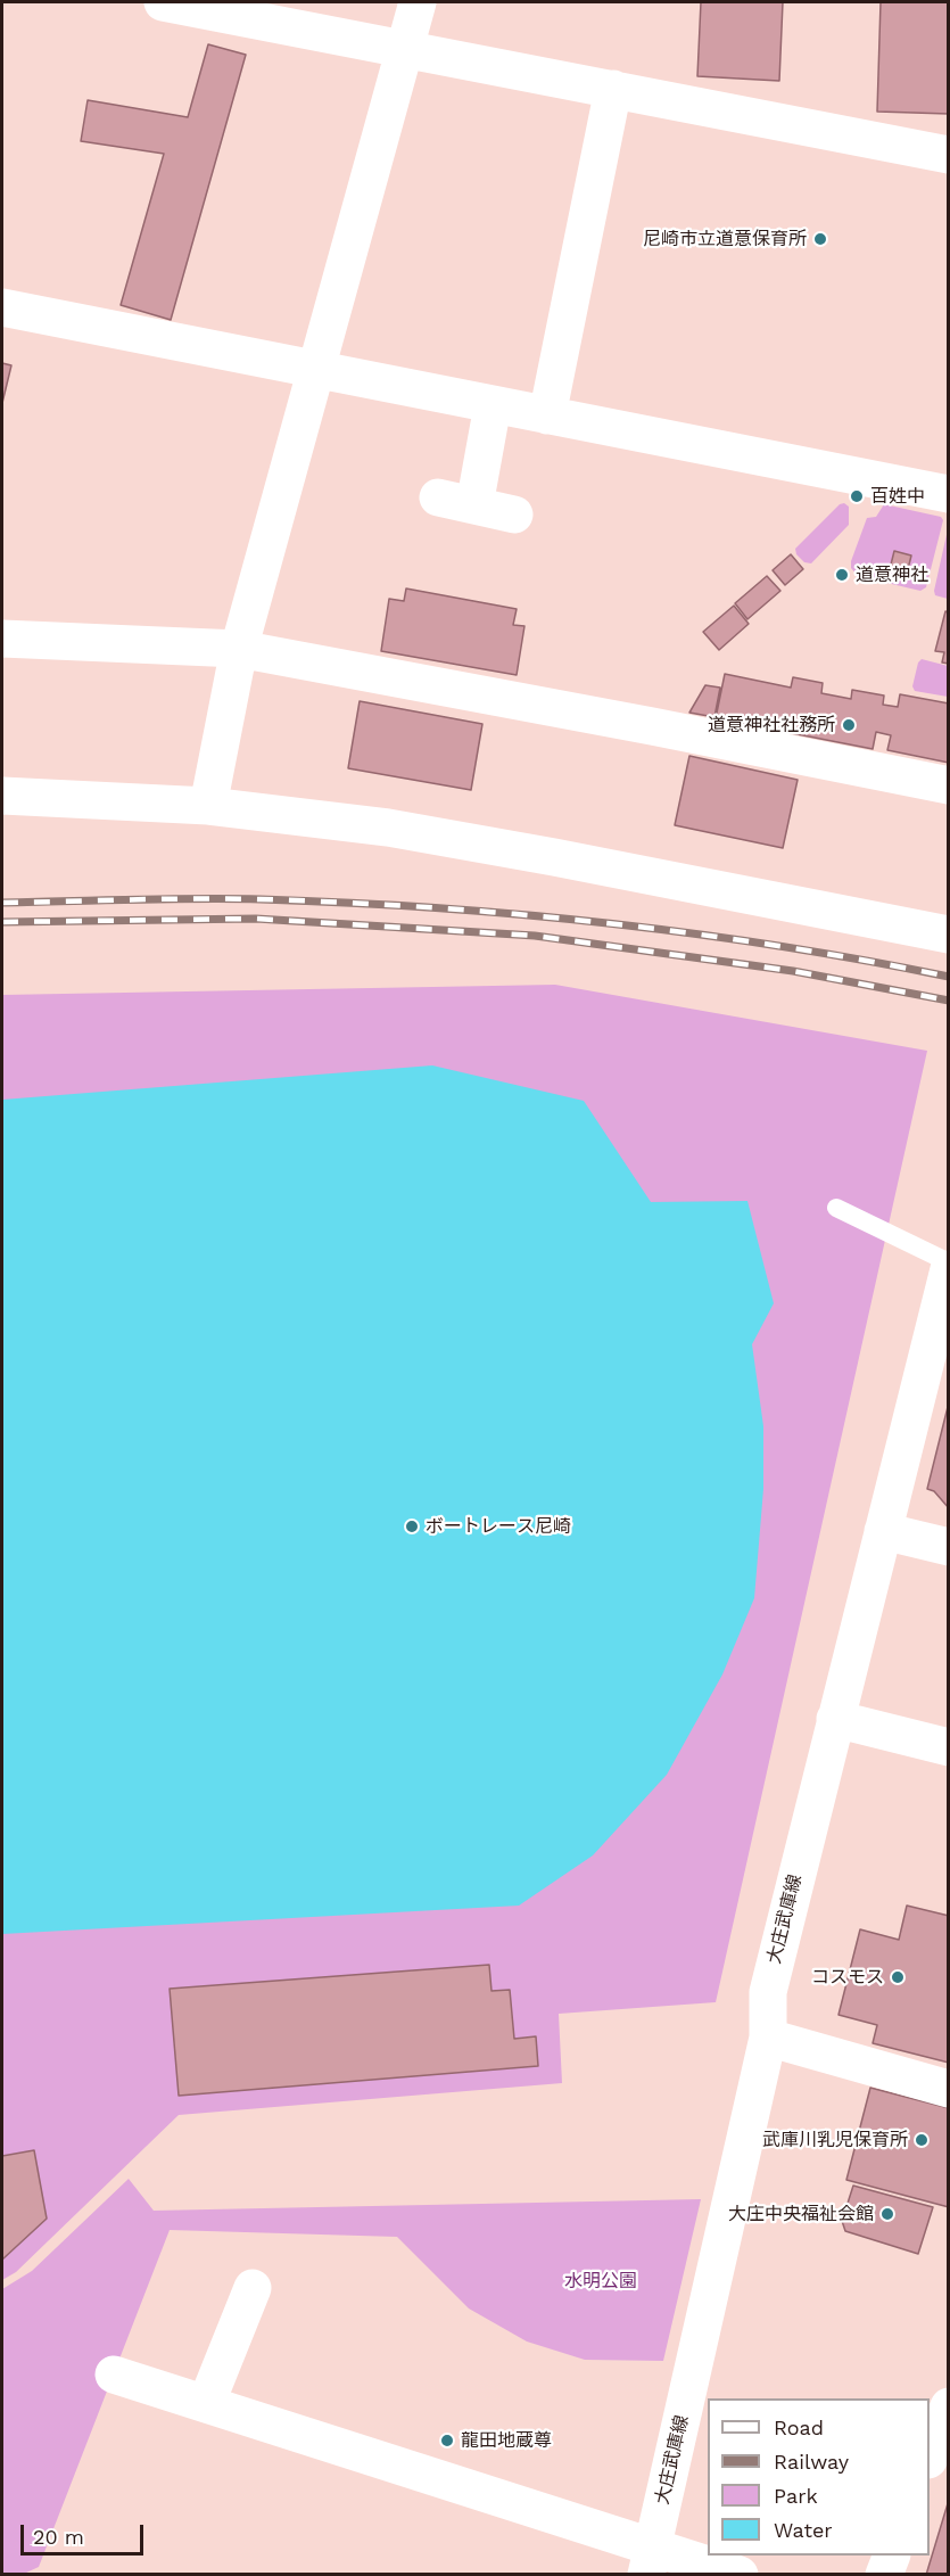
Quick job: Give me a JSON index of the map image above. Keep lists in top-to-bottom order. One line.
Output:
{"streets":{"street":["大庄武庫線"]},"parks":["水明公園"],"places":["尼崎市立道意保育所","百姓中","道意神社","道意神社社務所","ボートレース尼崎","コスモス","武庫川乳児保育所","大庄中央福祉会館","龍田地蔵尊"],"legend":["Road","Railway","Park","Water"],"scale_bar":"20 m"}
